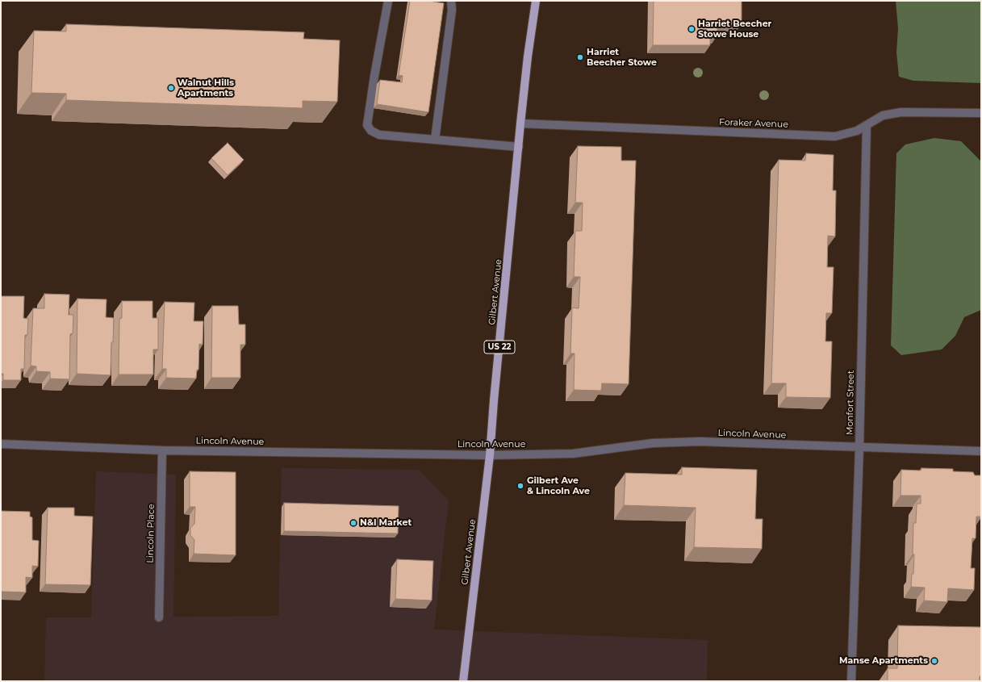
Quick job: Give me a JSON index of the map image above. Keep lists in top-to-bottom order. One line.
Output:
{"streets":{"main road":["Gilbert Avenue","US 22"],"street":["Foraker Avenue","Monfort Street","Lincoln Avenue","Lincoln Place"]},"crossings":[["Foraker Avenue","Gilbert Avenue"],["Foraker Avenue","Monfort Street"],["Gilbert Avenue","Lincoln Avenue"],["Monfort Street","Lincoln Avenue"],["Lincoln Avenue","Lincoln Place"]],"places":["Harriet Beecher Stowe House","Harriet Beecher Stowe","Walnut Hills Apartments","Gilbert Ave & Lincoln Ave","N&I Market","Manse Apartments"]}
